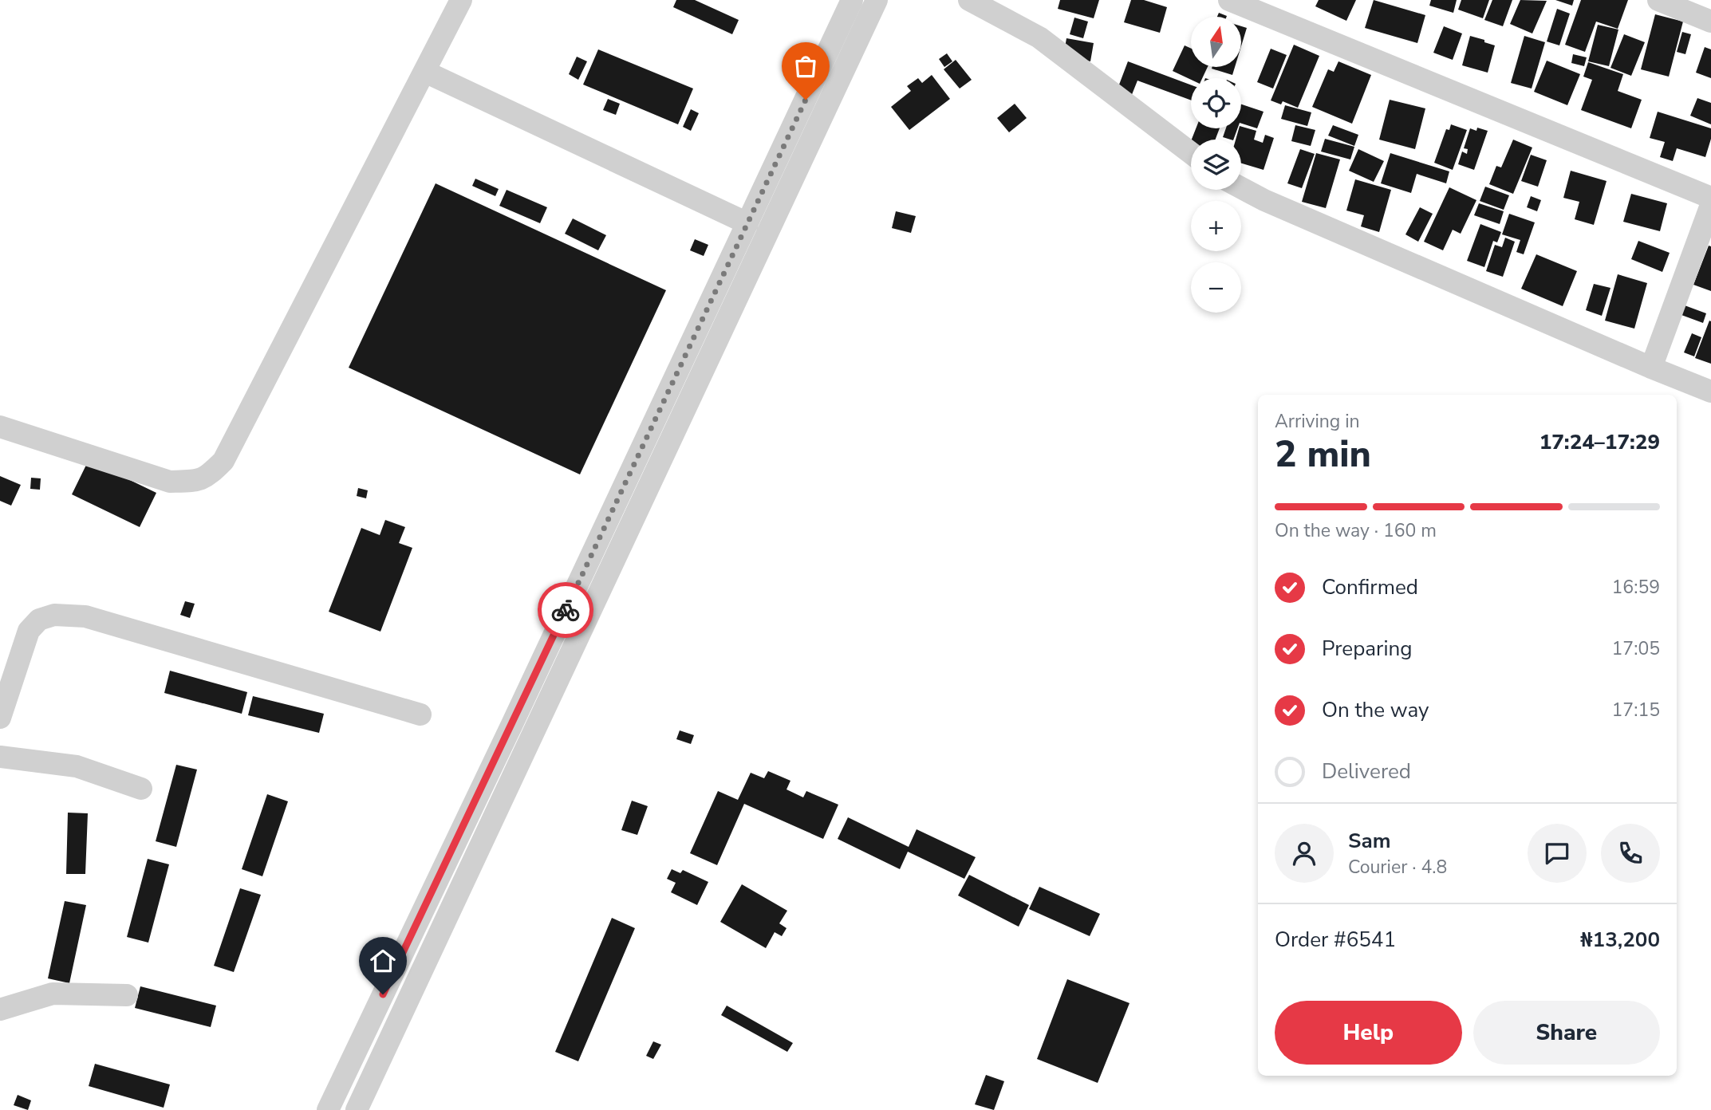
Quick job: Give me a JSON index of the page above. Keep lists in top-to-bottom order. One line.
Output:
{"north":"top","page":{"map_buttons":["+","−"],"heading":["2 min","Arriving in","17:24–17:29"],"panel":["Sam","Courier · 4.8","Order #6541","₦13,200"],"bar":"On the way · 160 m","list":[["Confirmed","16:59"],["Preparing","17:05"],["On the way","17:15"],"Delivered"],"buttons":["Help","Share"]}}
